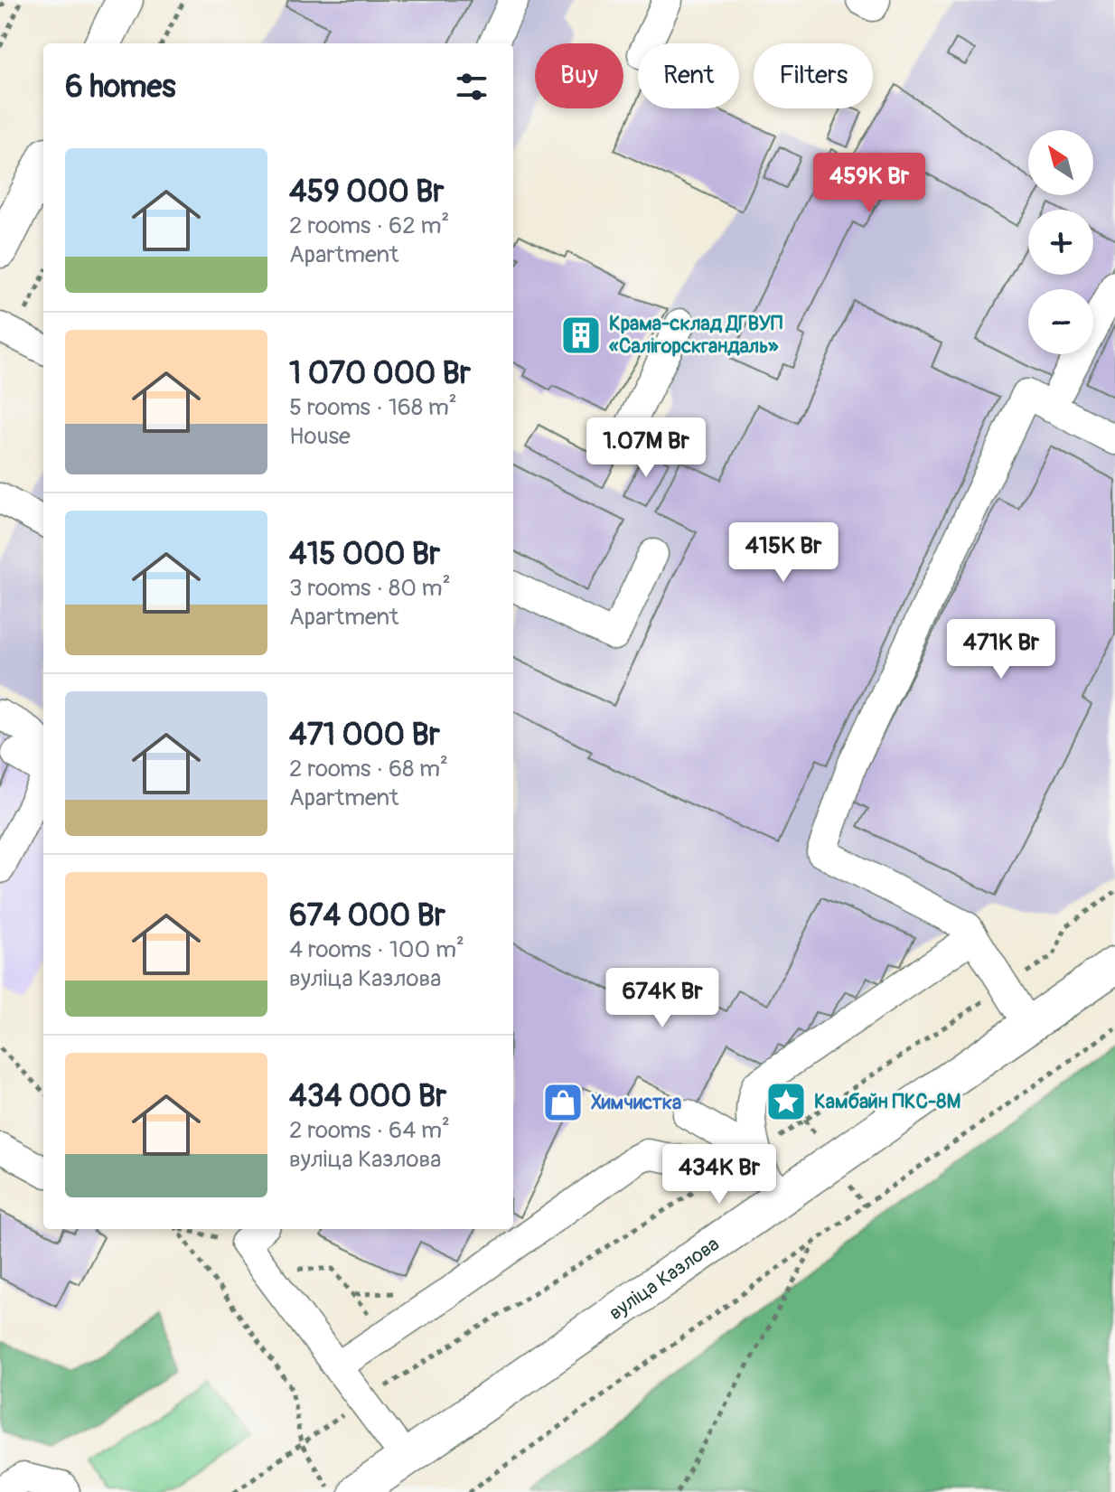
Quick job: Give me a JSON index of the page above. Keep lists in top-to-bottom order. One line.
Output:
{"streets":{"main road":["вуліца Казлова"]},"places":{"building":["Крама-склад ДГВУП «Салігорскгандаль»"],"place":["Камбайн ПКС-8М"],"shop":["Химчистка"]},"north":"top left","page":{"chip":["Buy","Rent","Filters"],"heading":"6 homes","map_buttons":["+","−"],"list":[{"name":"459 000 Br","note":"2 rooms · 62 m² · Apartment"},{"name":"1 070 000 Br","note":"5 rooms · 168 m² · House"},{"name":"415 000 Br","note":"3 rooms · 80 m² · Apartment"},{"name":"471 000 Br","note":"2 rooms · 68 m² · Apartment"},{"name":"674 000 Br","note":"4 rooms · 100 m² · вуліца Казлова"},{"name":"434 000 Br","note":"2 rooms · 64 m² · вуліца Казлова"}],"price":["459K Br","1.07M Br","415K Br","471K Br","674K Br","434K Br"]}}
